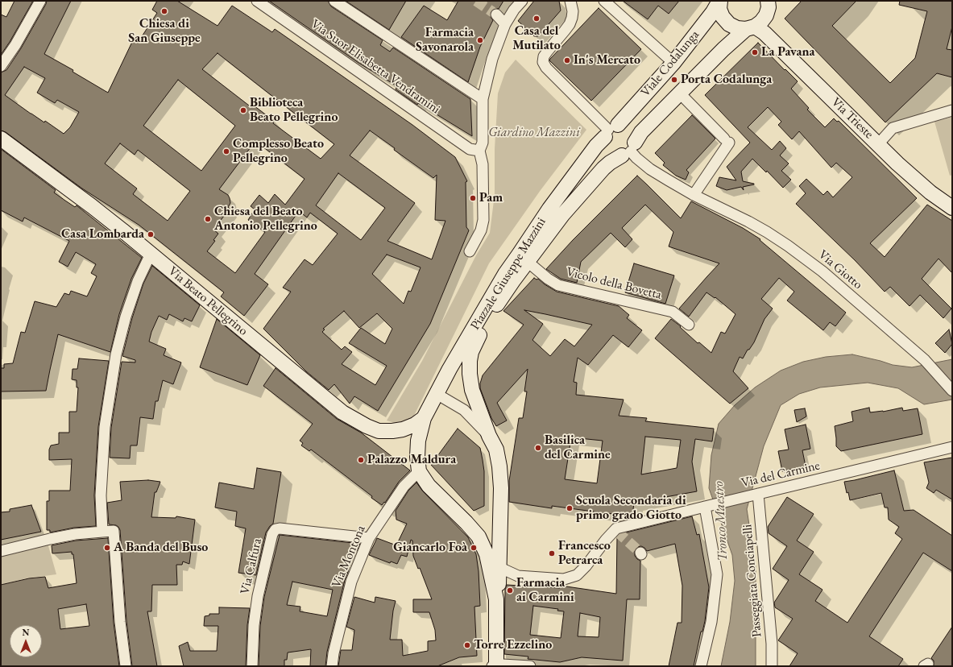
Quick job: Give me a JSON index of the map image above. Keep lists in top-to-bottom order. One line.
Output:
{"streets":{"street":["Viale Codalunga","Via Suor Elisabetta Vendramini","Via Trieste","Via Giotto","Piazzale Giuseppe Mazzini","Vicolo della Bovetta","Via Beato Pellegrino","Via del Carmine","Via Montona","Via Calfura","Passeggiata Conciapelli"]},"crossings":[["Viale Codalunga","Via Trieste"],["Viale Codalunga","Via Giotto"],["Viale Codalunga","Piazzale Giuseppe Mazzini"],["Via Giotto","Piazzale Giuseppe Mazzini"],["Piazzale Giuseppe Mazzini","Vicolo della Bovetta"],["Piazzale Giuseppe Mazzini","Via Beato Pellegrino"],["Piazzale Giuseppe Mazzini","Via Montona"],["Via del Carmine","Passeggiata Conciapelli"],["Via Montona","Via Calfura"]],"water":["Tronco Maestro"],"parks":["Giardino Mazzini"],"places":["Chiesa di San Giuseppe","Casa del Mutilato","Farmacia Savonarola","La Pavana","In's Mercato","Porta Codalunga","Biblioteca Beato Pellegrino","Complesso Beato Pellegrino","Pam","Chiesa del Beato Antonio Pellegrino","Casa Lombarda","Basilica del Carmine","Palazzo Maldura","Scuola Secondaria di primo grado Giotto","A Banda del Buso","Giancarlo Foà","Francesco Petrarca","Farmacia ai Carmini","Torre Ezzelino"],"north":"top"}
